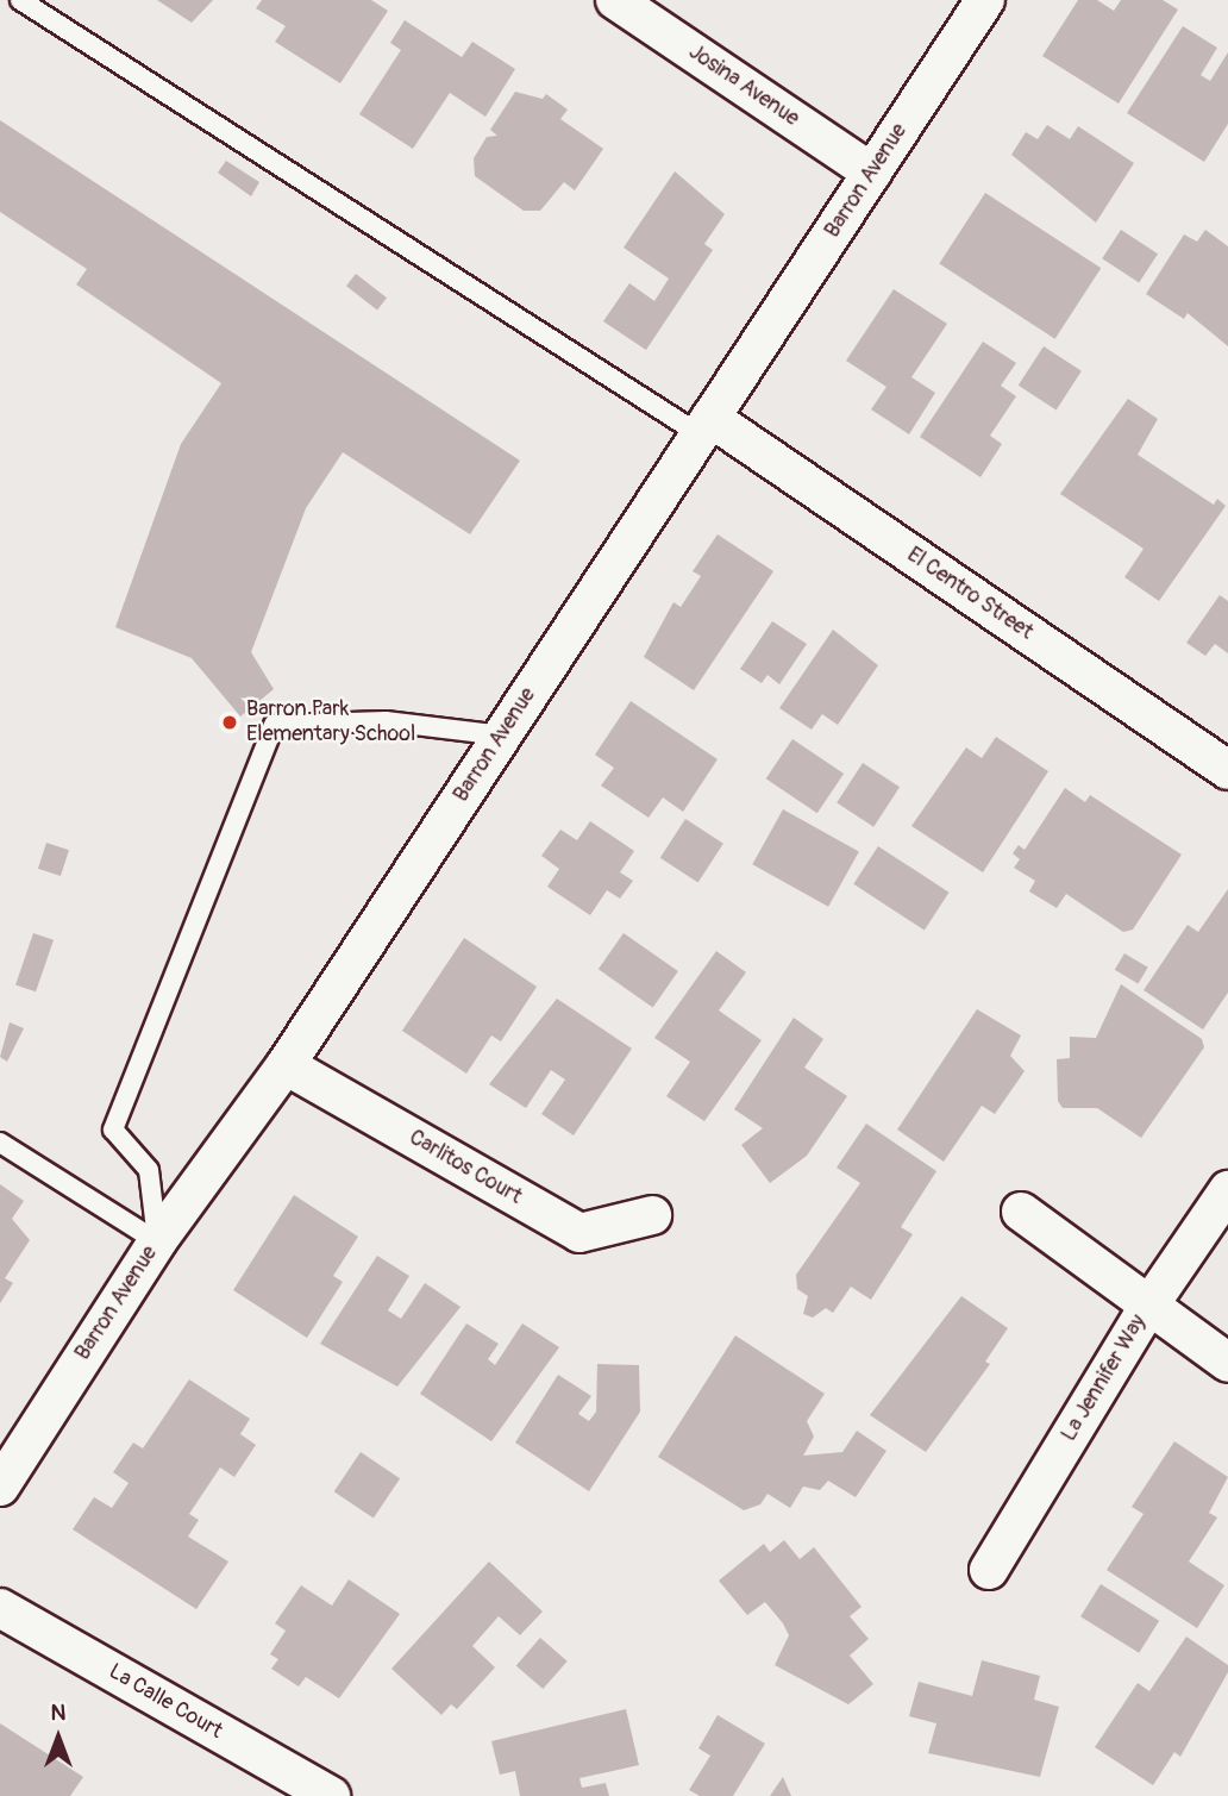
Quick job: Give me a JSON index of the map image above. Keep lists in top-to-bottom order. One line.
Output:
{"streets":{"street":["Josina Avenue","Barron Avenue","El Centro Street","Carlitos Court","La Jennifer Way","La Calle Court"]},"crossings":[["Josina Avenue","Barron Avenue"],["Barron Avenue","El Centro Street"],["Barron Avenue","Carlitos Court"]],"places":["Barron Park Elementary School"],"north":"top"}
